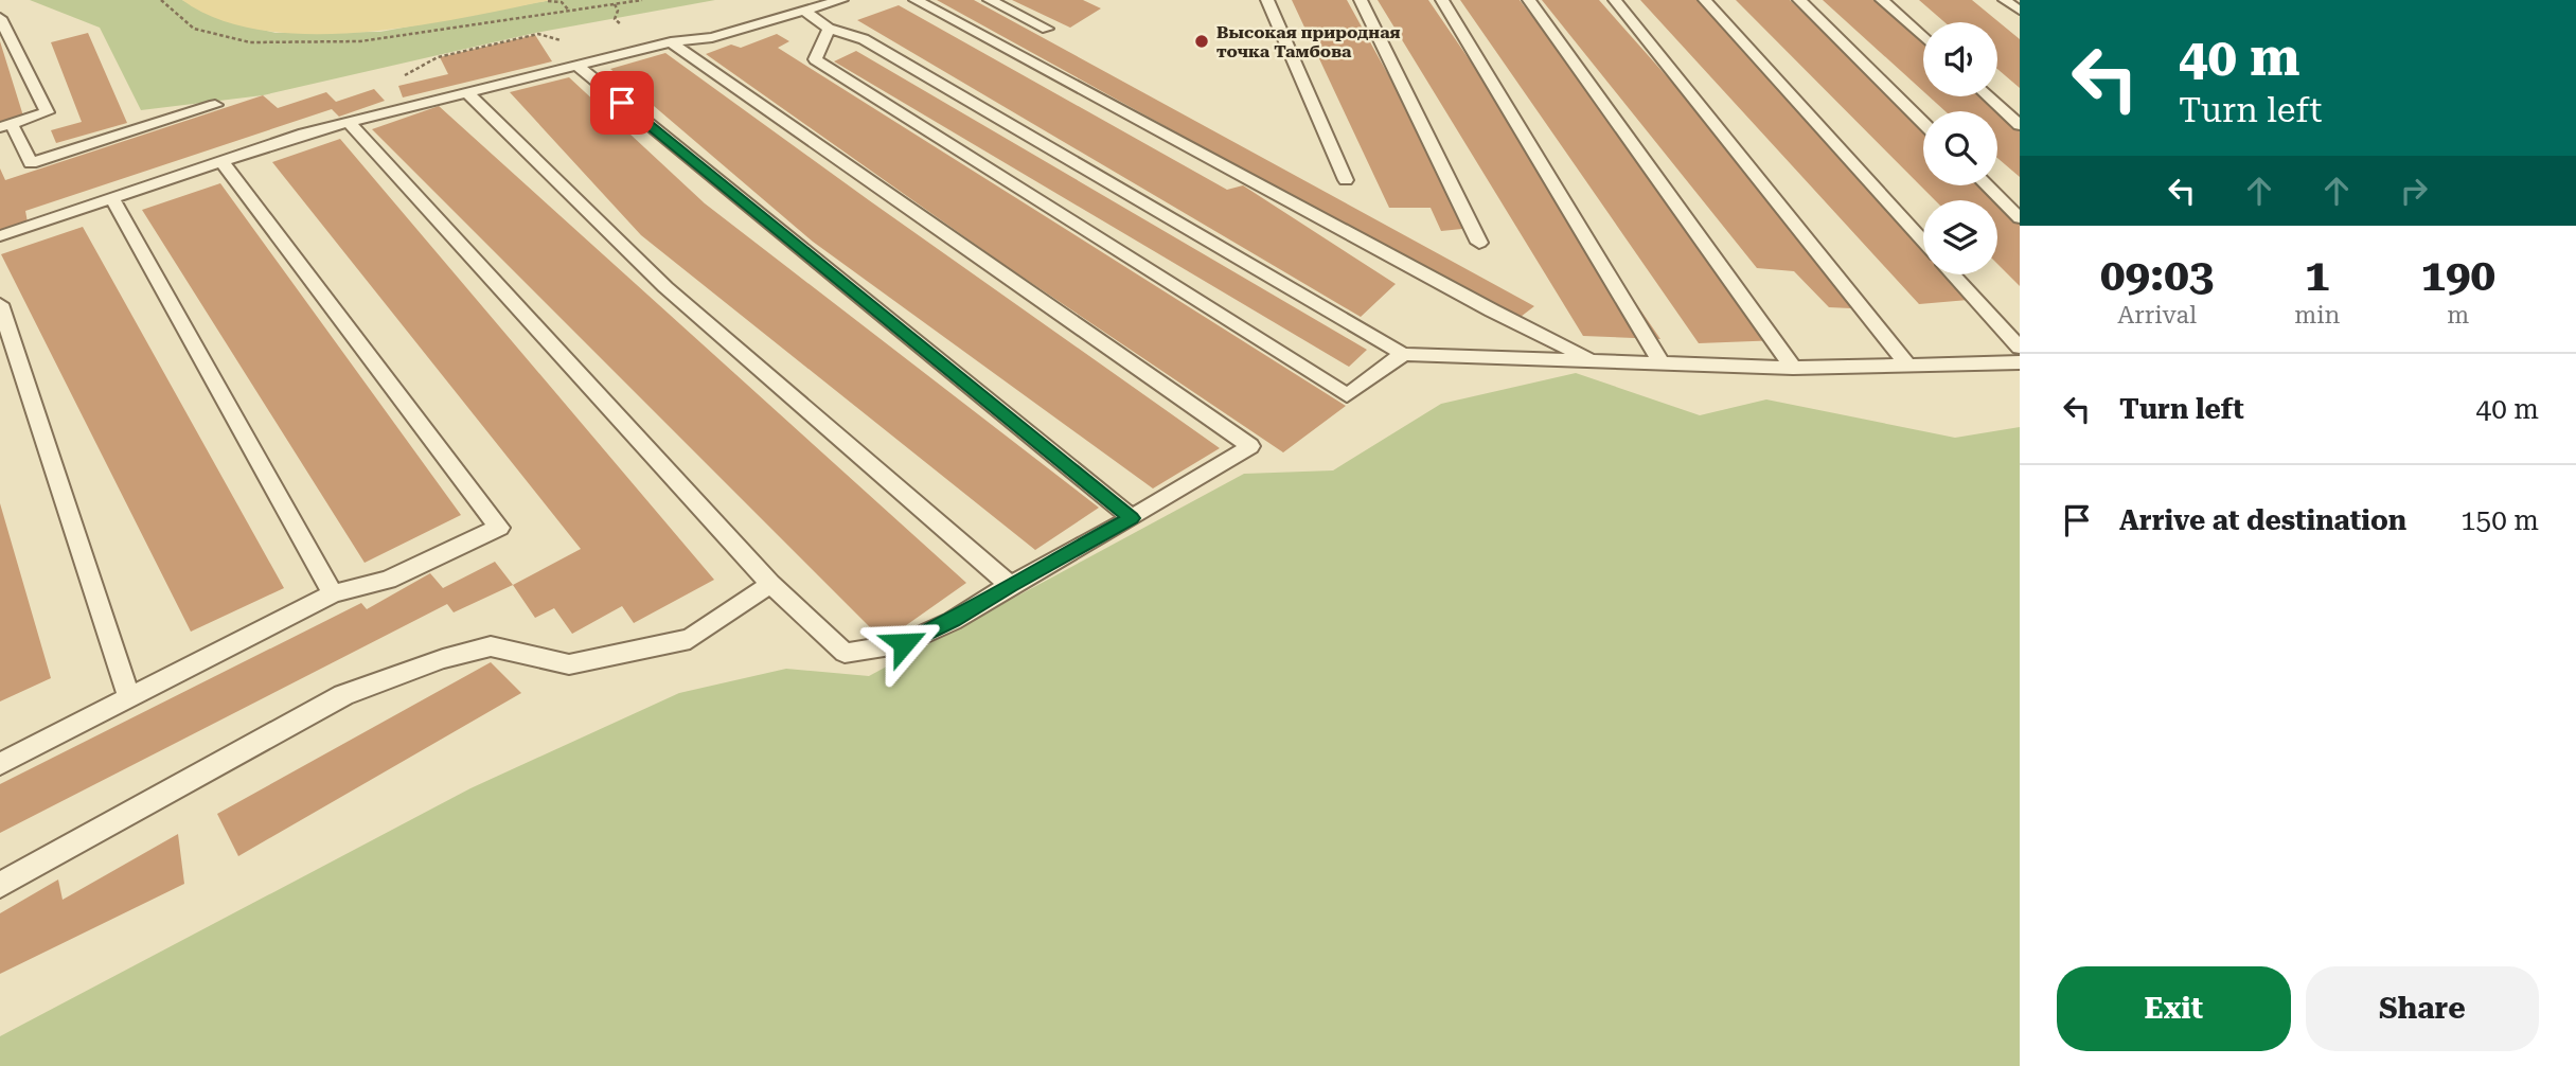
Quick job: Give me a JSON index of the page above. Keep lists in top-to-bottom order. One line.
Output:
{"places":["Высокая природная точка Тамбова"],"page":{"turn":["40 m","Turn left"],"eta":["09:03","Arrival","1","min","190","m"],"list":[{"name":"Turn left","value":"40 m"},{"name":"Arrive at destination","value":"150 m"}],"buttons":["Exit","Share"]}}
